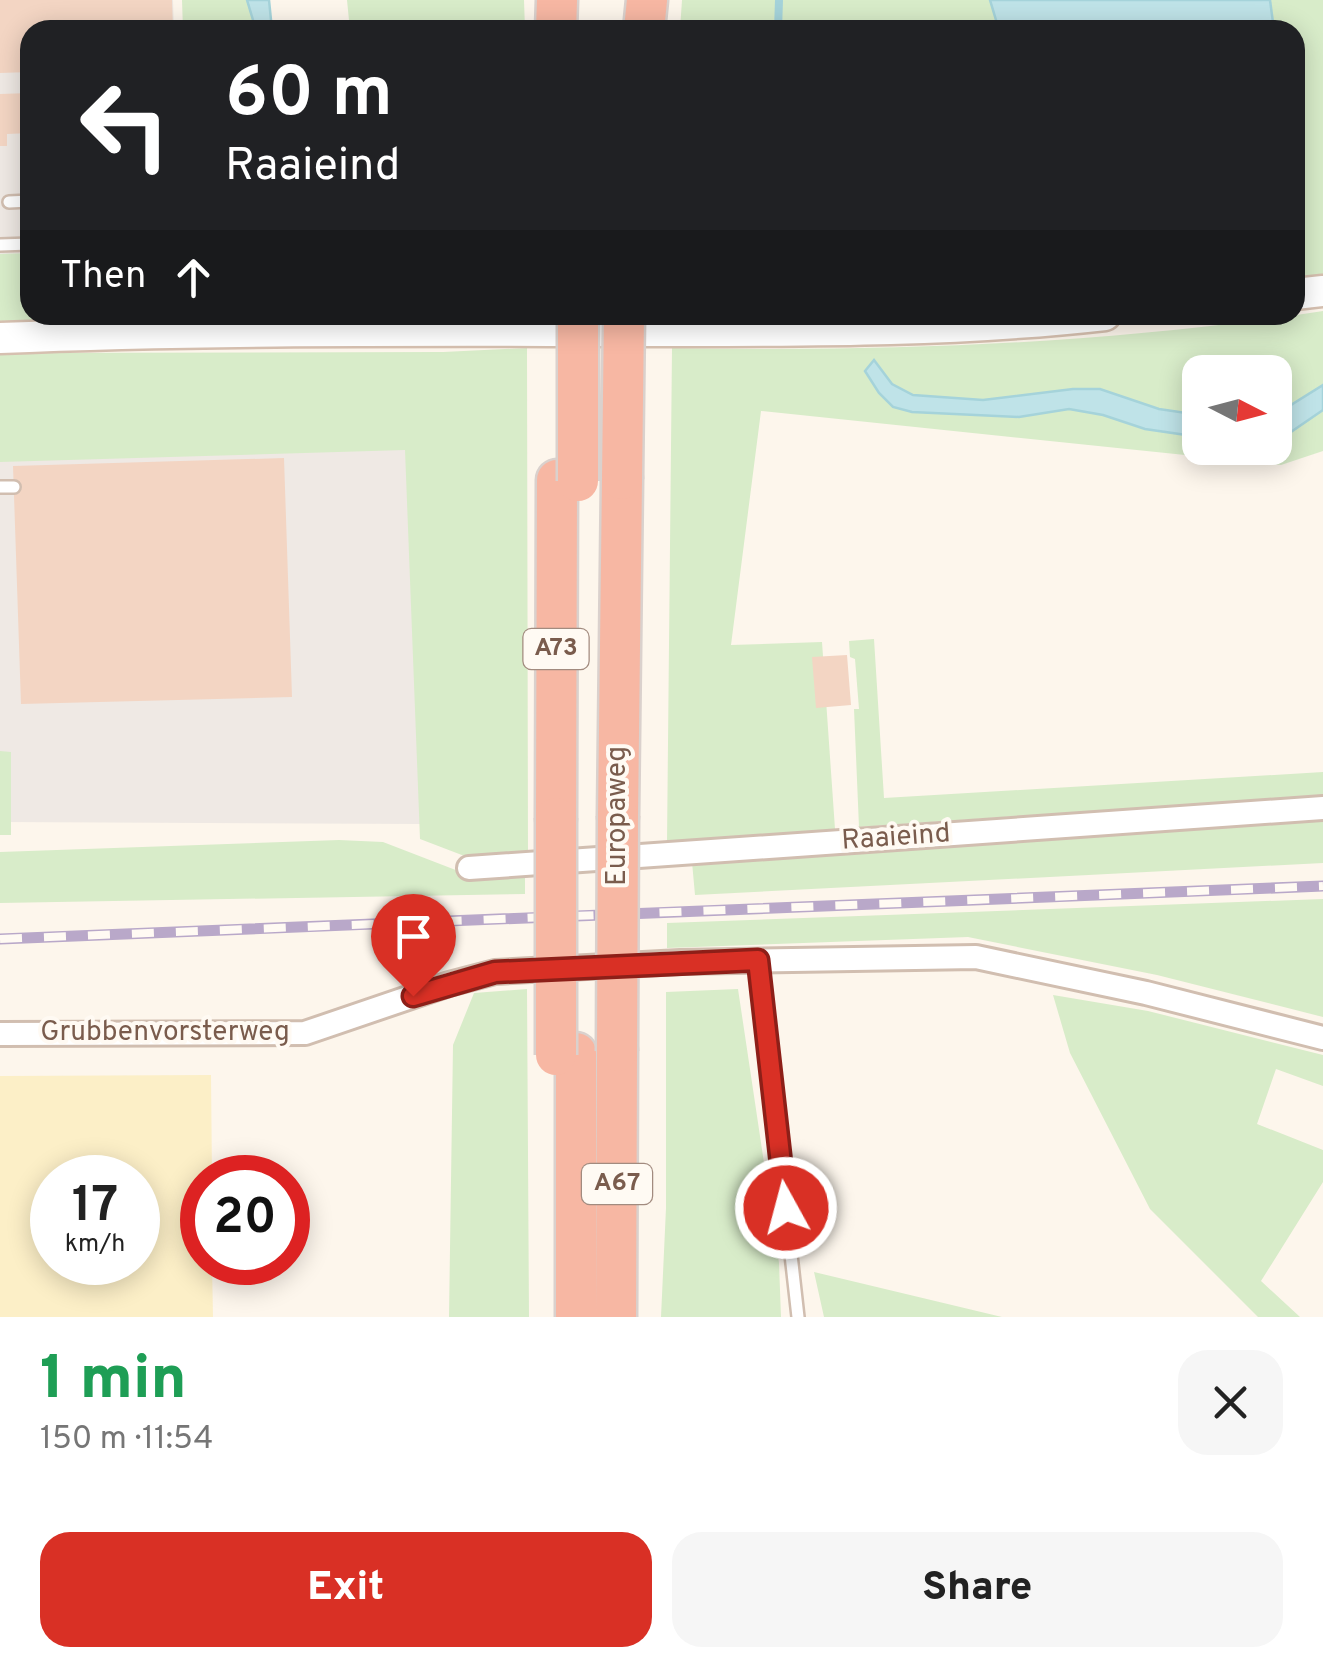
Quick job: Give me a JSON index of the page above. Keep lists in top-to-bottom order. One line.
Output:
{"streets":{"highway":["Europaweg","A67"],"street":["Raaieind","Grubbenvorsterweg"]},"north":"right","page":{"turn":["60 m","Raaieind"],"then":"Then","speed":"17 km/h","limit":"20","heading":["1 min","150 m · 11:54"],"buttons":["Exit","Share"]}}
